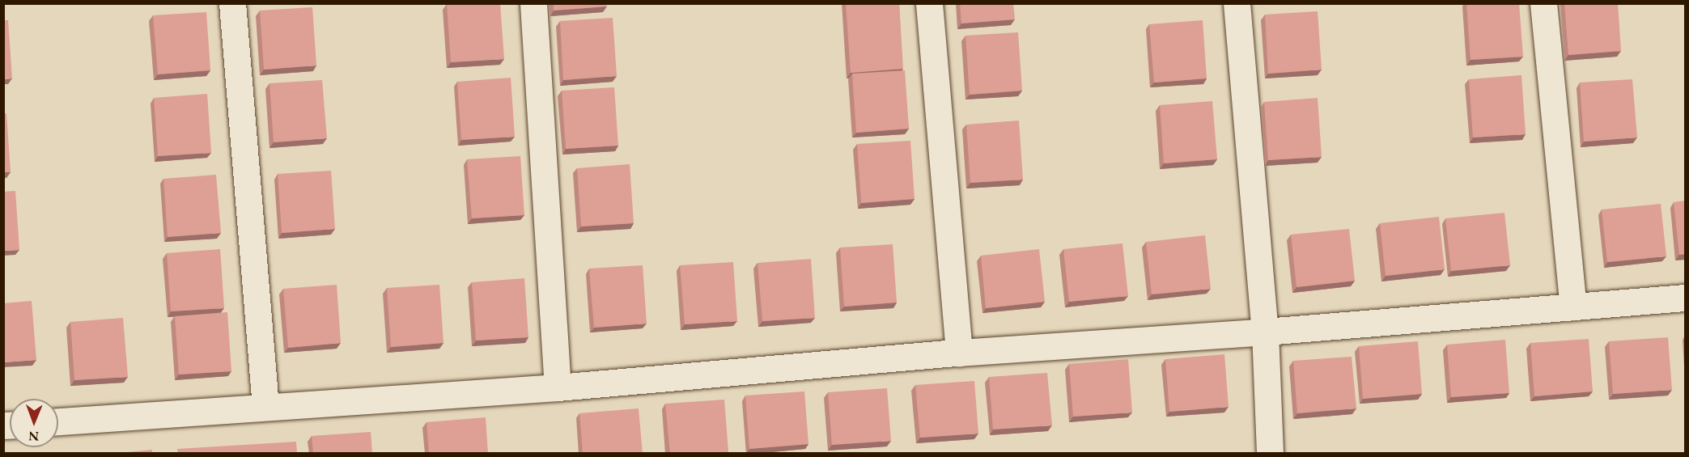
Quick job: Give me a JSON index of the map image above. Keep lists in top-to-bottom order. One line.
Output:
{"north":"bottom"}
